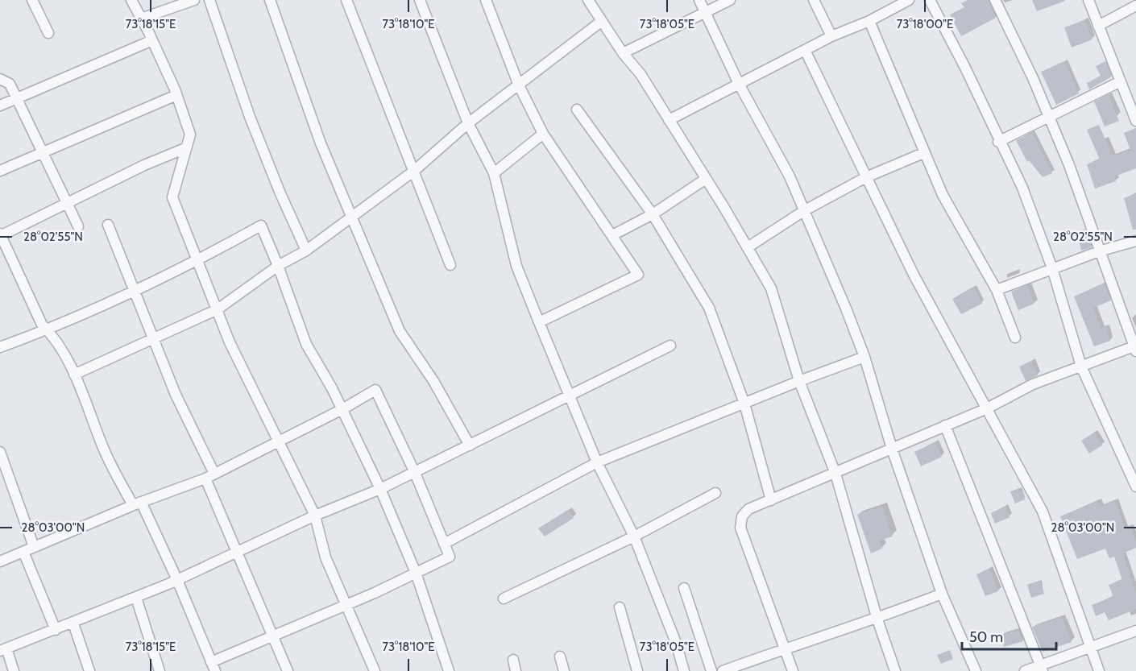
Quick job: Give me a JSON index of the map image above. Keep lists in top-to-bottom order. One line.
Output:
{"scale_bar":"50 m","coordinates":["73°18'15\"E","73°18'10\"E","73°18'05\"E","73°18'00\"E","28°02'55\"N","28°03'00\"N"]}
